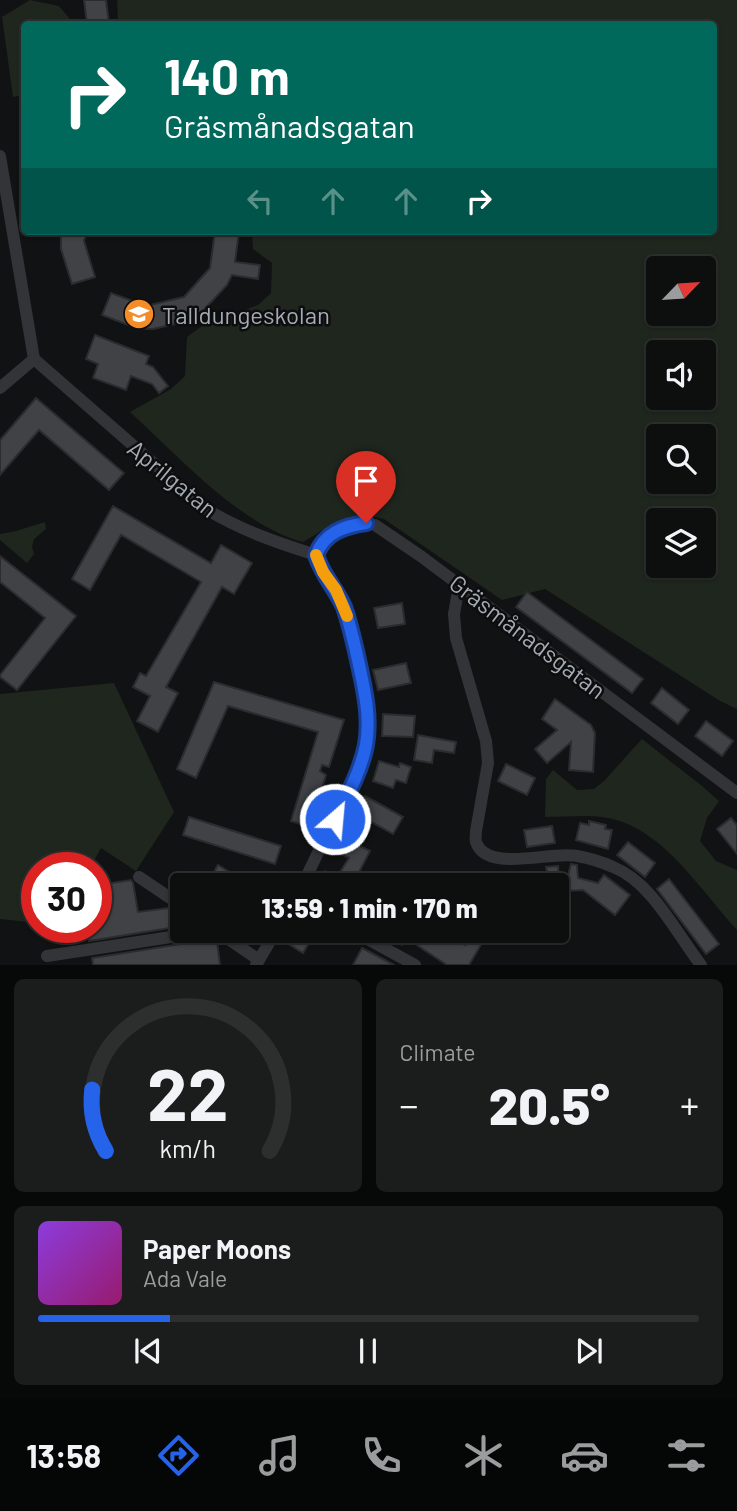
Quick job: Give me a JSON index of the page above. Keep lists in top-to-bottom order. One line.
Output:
{"streets":{"street":["Aprilgatan","Gräsmånadsgatan"]},"crossings":[["Aprilgatan","Gräsmånadsgatan"]],"places":{"school or university":["Talldungeskolan"]},"north":"top right","page":{"turn":["140 m","Gräsmånadsgatan"],"limit":"30","trip":"13:59 · 1 min · 170 m","tile":"Climate","heat":["−","20.5°","+"],"song":["Paper Moons","Ada Vale"],"tabs":"13:58","gauge":["22","km/h"]}}
